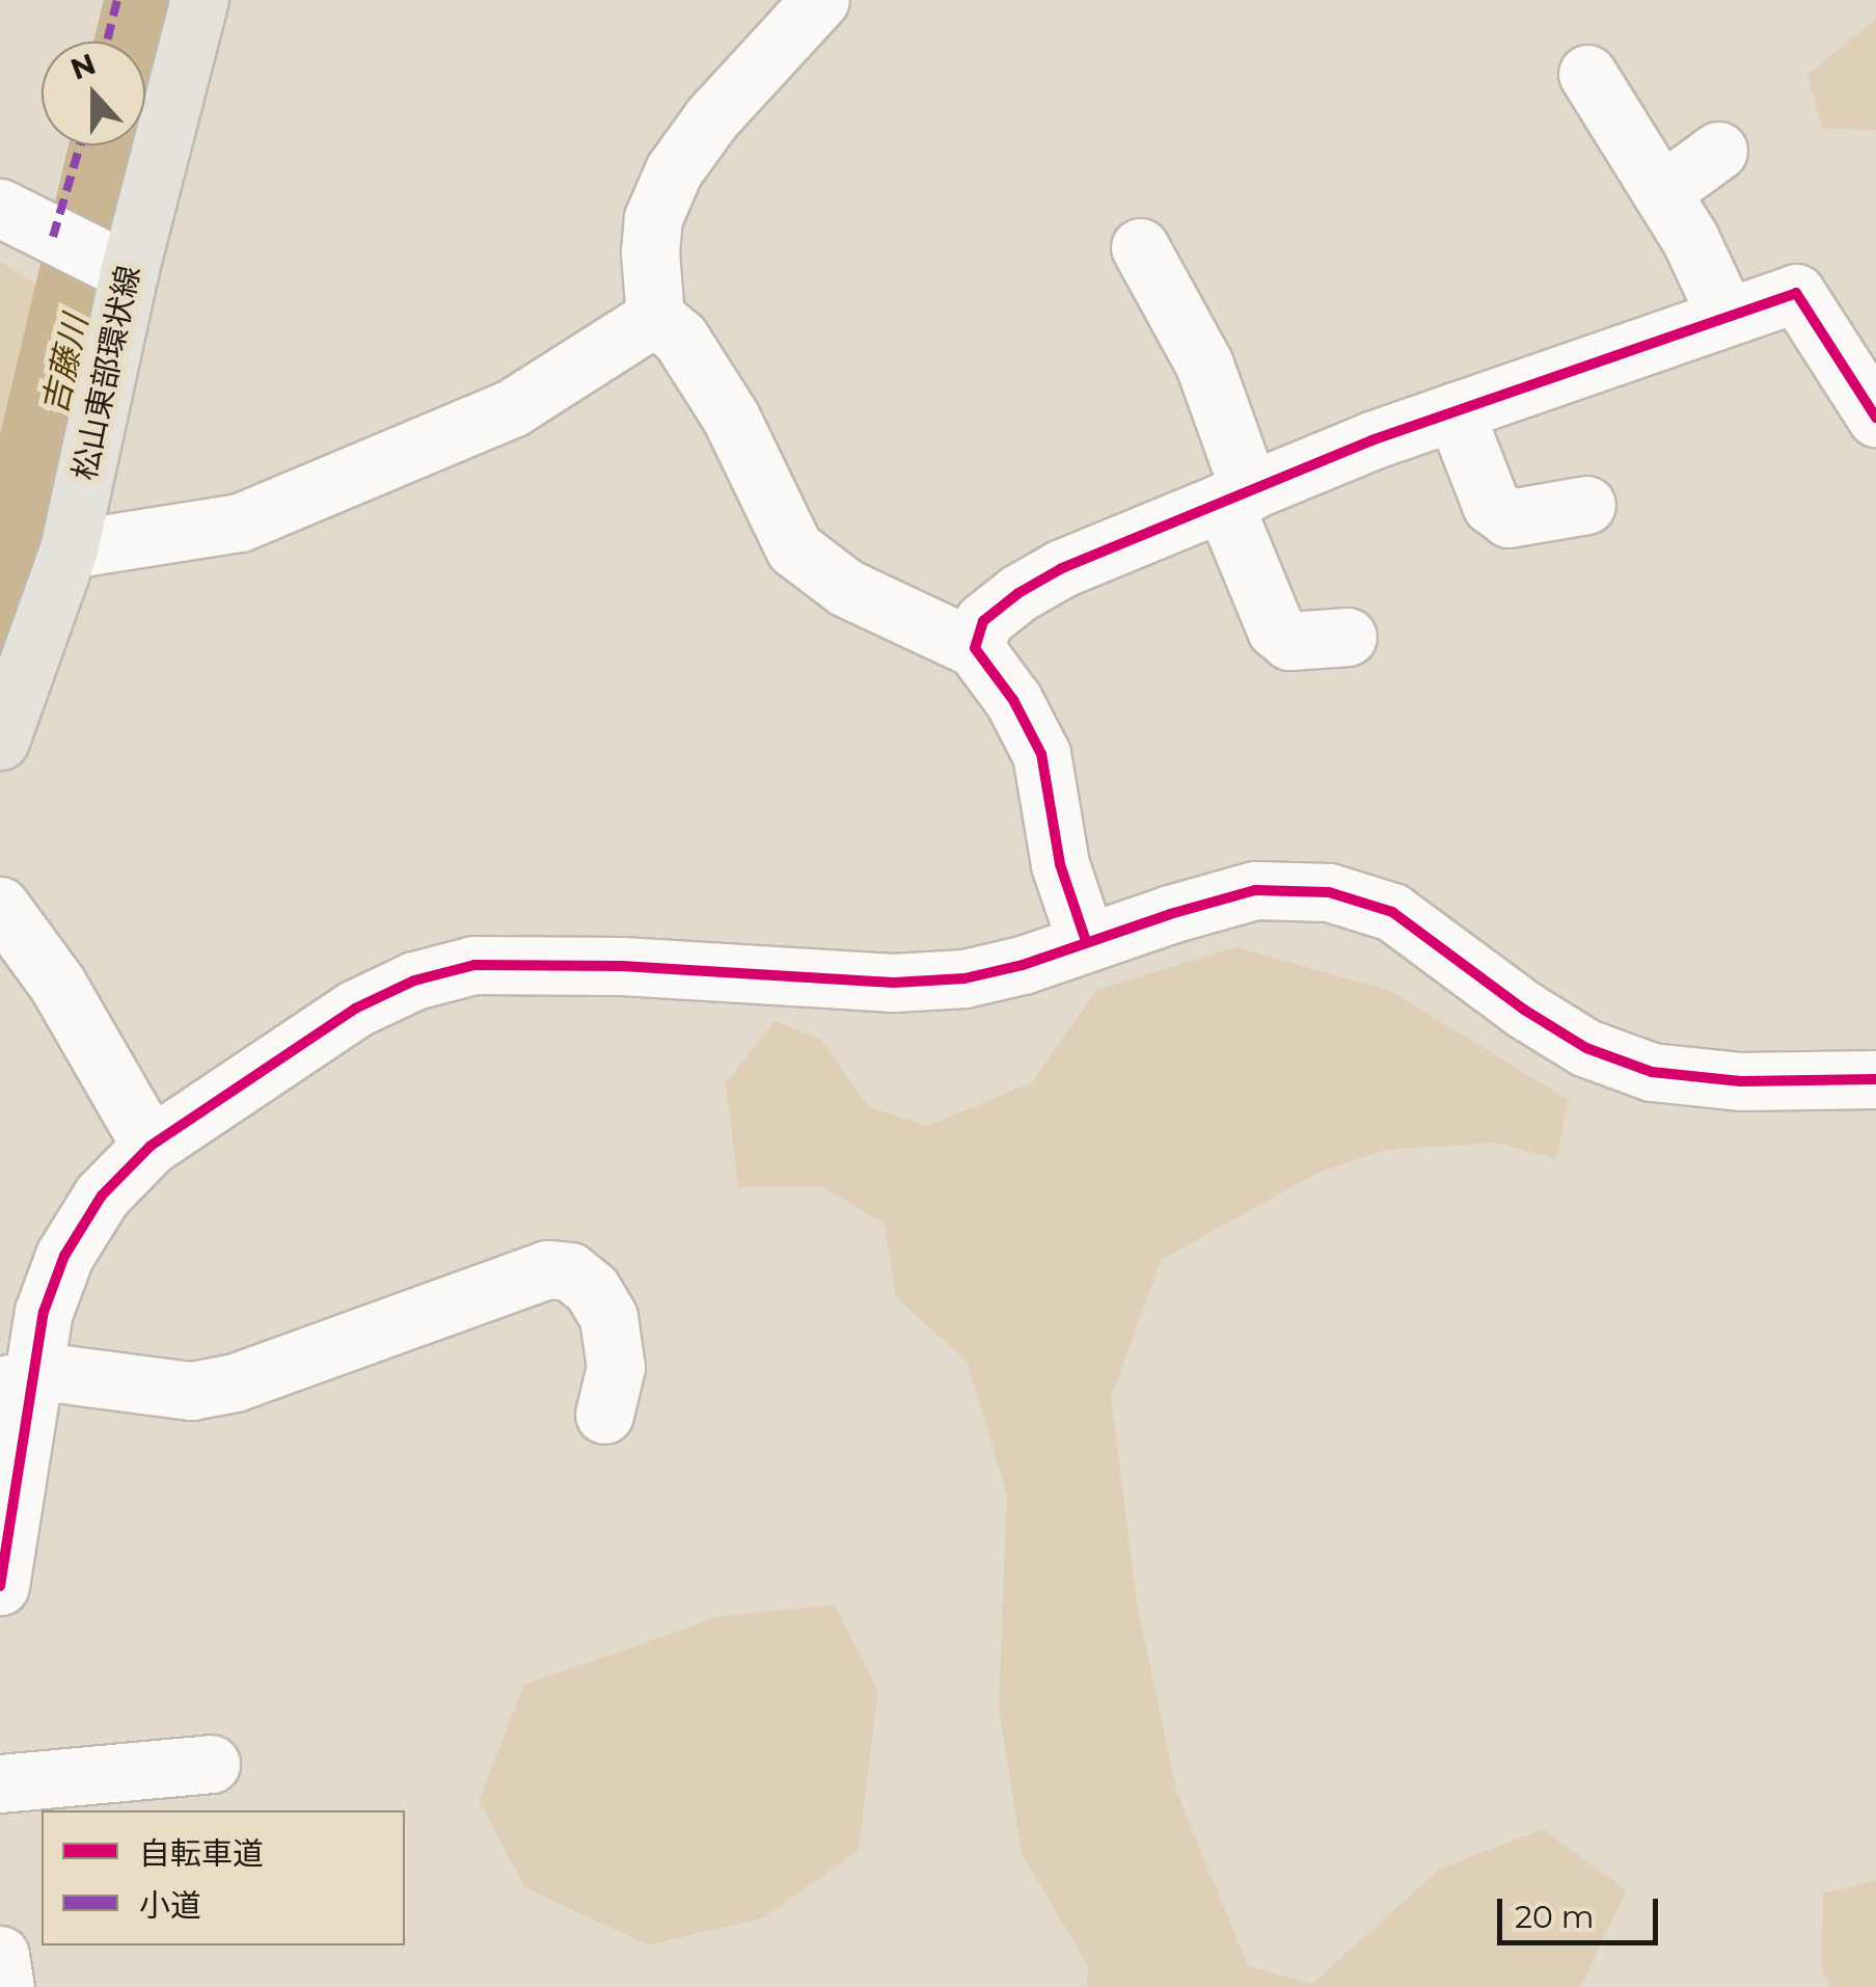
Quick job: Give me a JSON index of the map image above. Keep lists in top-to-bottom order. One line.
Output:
{"streets":{"main road":["松山東部環状線"]},"water":["吉藤川"],"legend":["自転車道","小道"],"scale_bar":"20 m","north":"top"}
